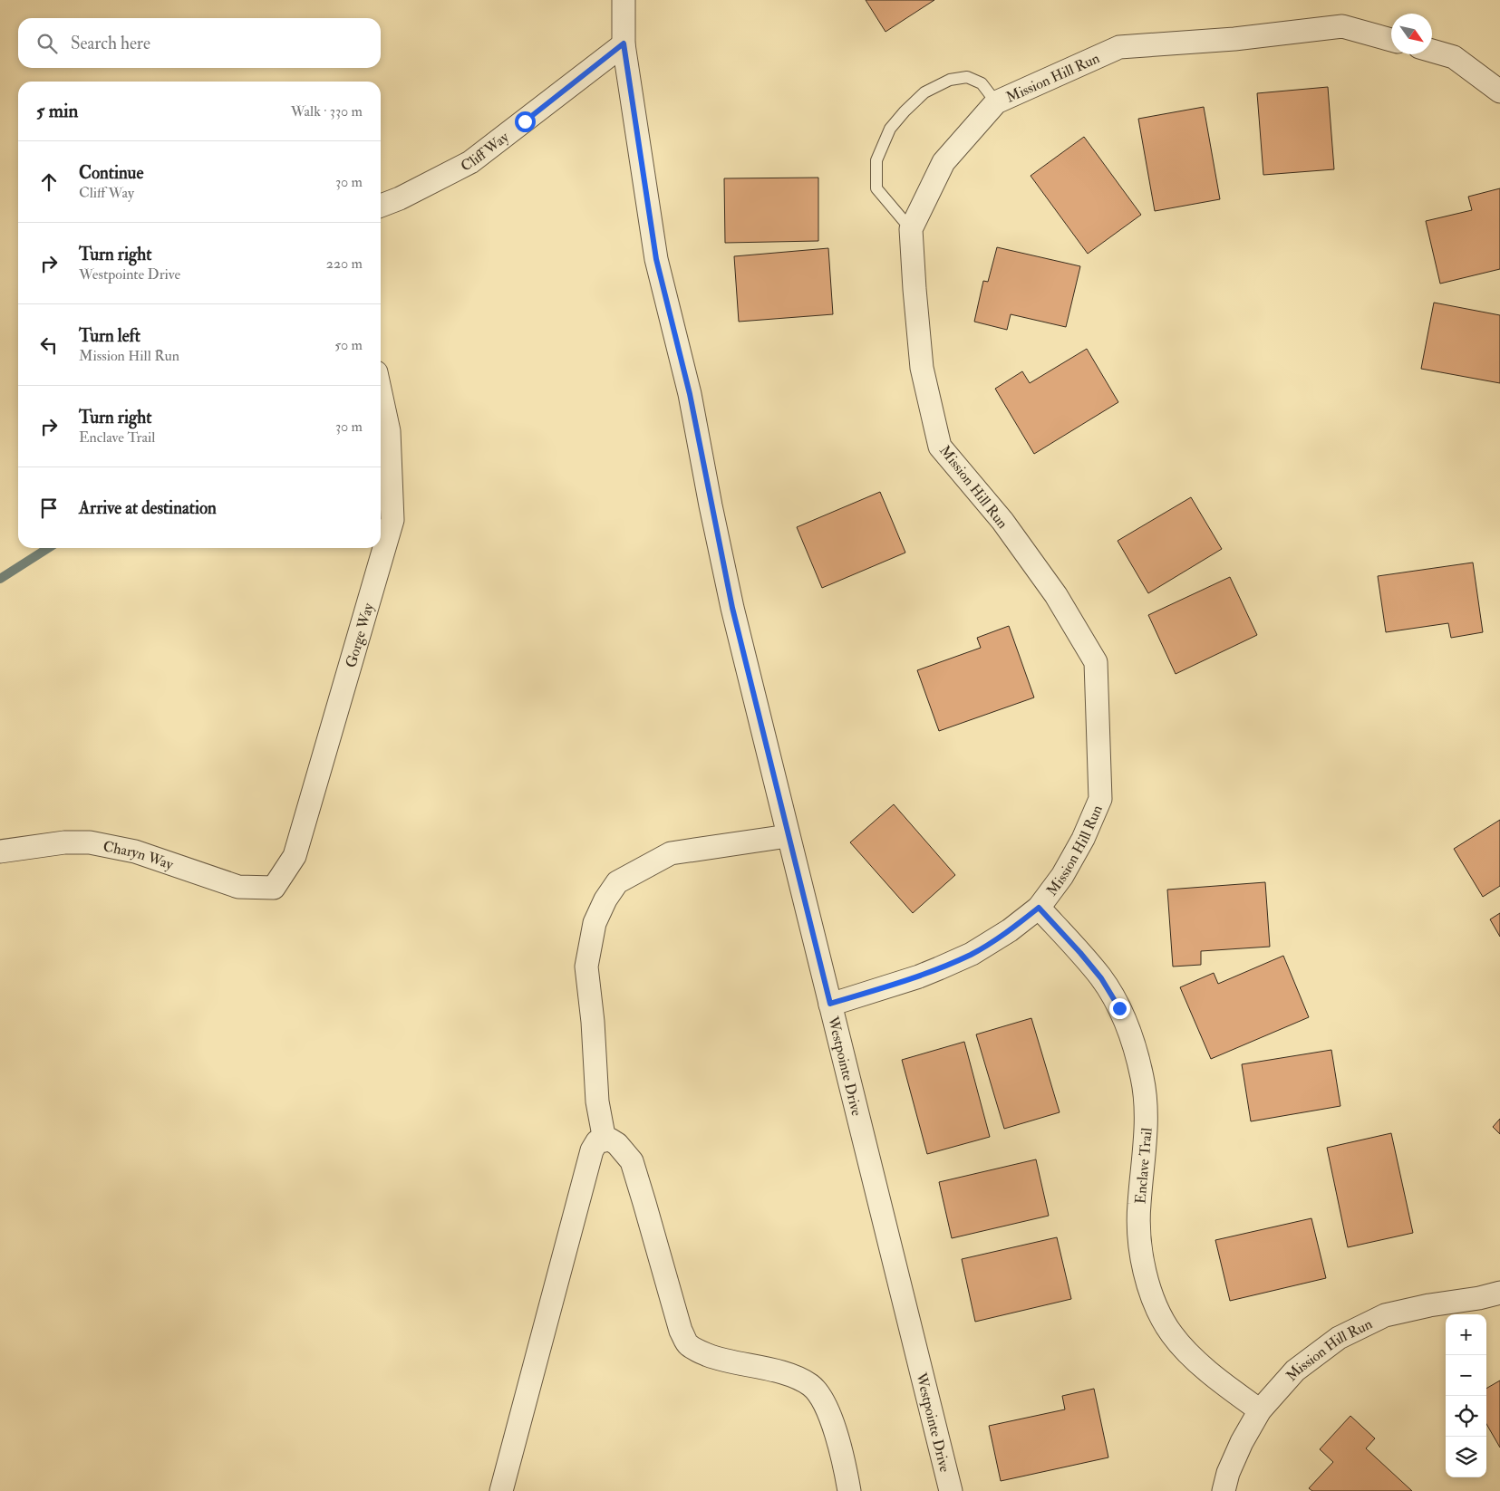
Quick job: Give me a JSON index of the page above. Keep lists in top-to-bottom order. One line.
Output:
{"streets":{"street":["Mission Hill Run","Cliff Way","Gorge Way","Charyn Way","Westpointe Drive","Enclave Trail"]},"crossings":[["Mission Hill Run","Westpointe Drive"],["Mission Hill Run","Enclave Trail"],["Cliff Way","Westpointe Drive"],["Gorge Way","Charyn Way"]],"north":"bottom right","page":{"search":"Search here","heading":["5 min","Walk · 330 m"],"list":[["Continue","Cliff Way","30 m"],["Turn right","Westpointe Drive","220 m"],["Turn left","Mission Hill Run","50 m"],["Turn right","Enclave Trail","30 m"],"Arrive at destination"],"map_buttons":["+","−"]}}
